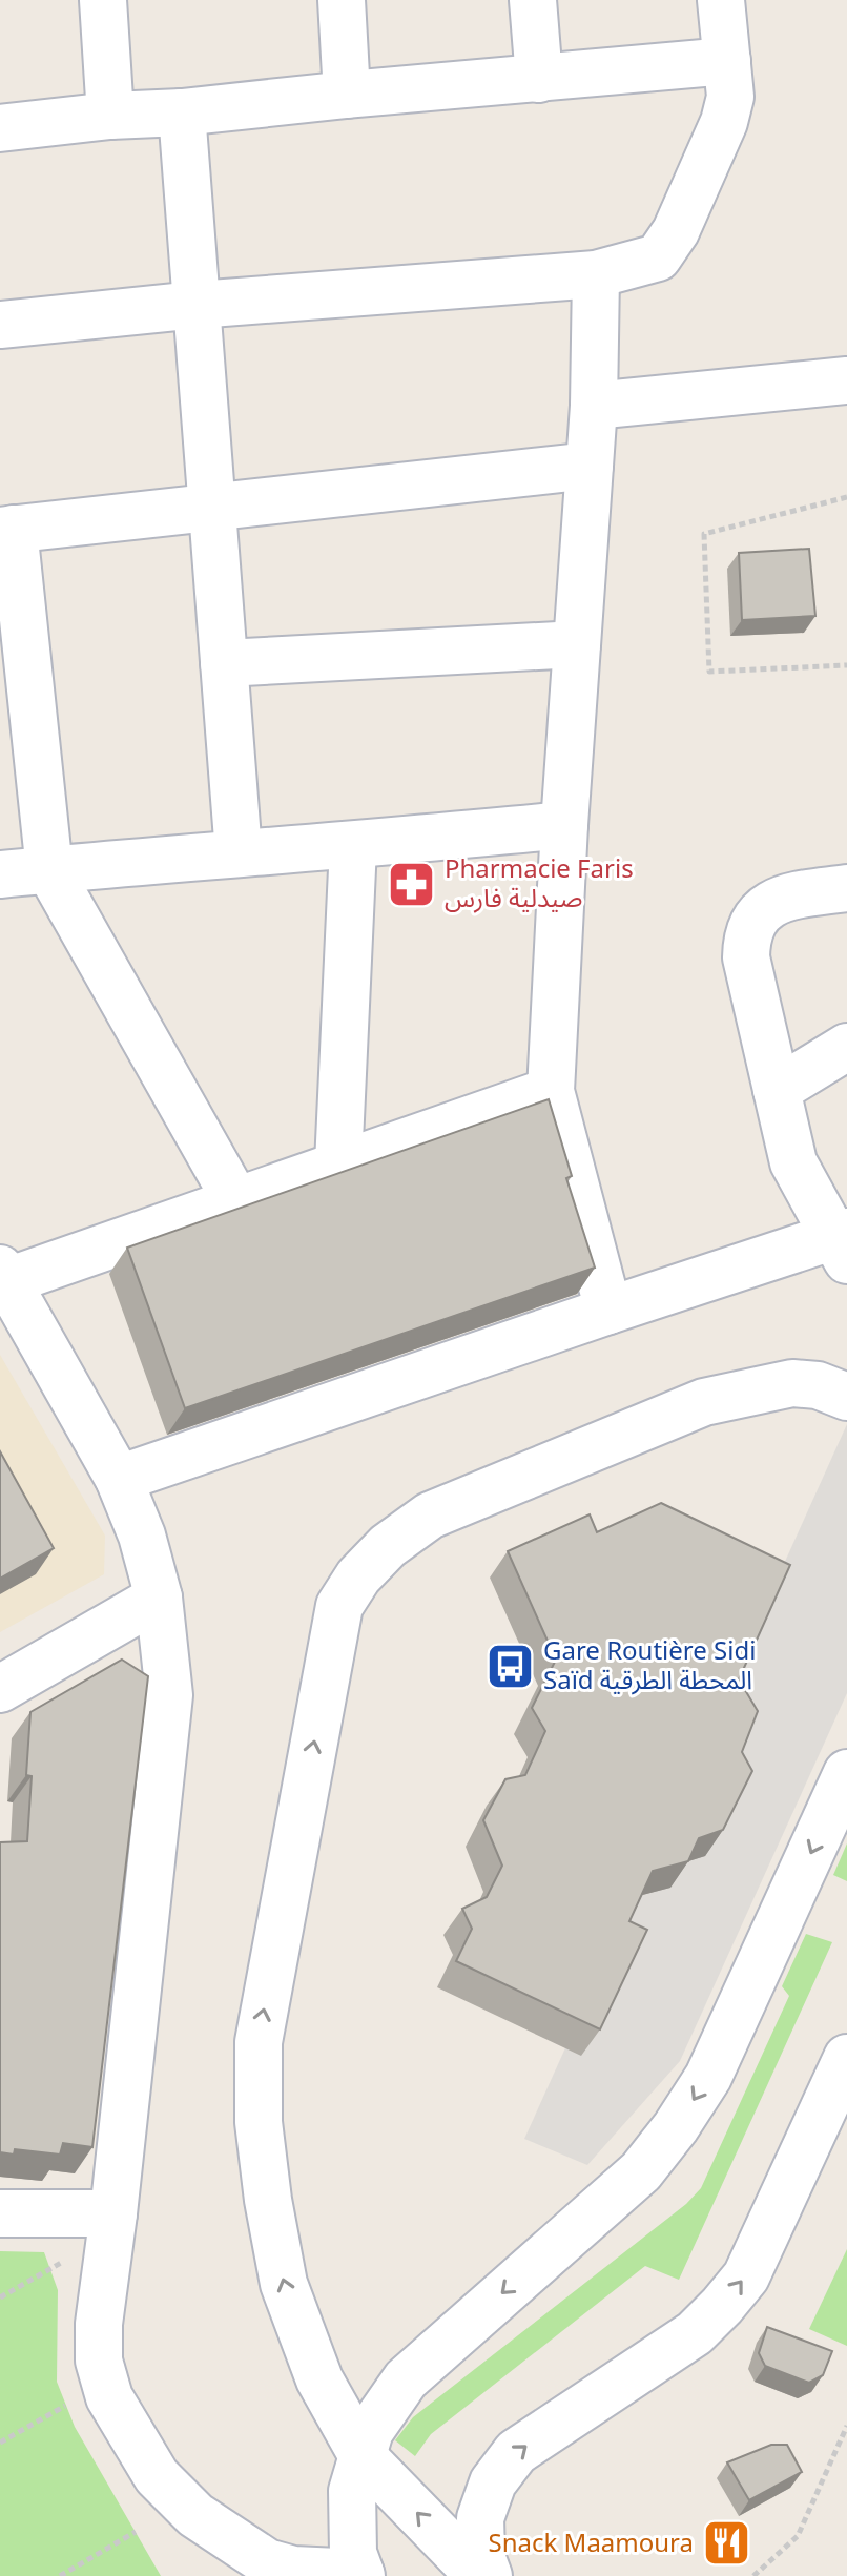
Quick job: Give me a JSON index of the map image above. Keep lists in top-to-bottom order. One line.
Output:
{"places":{"pharmacy":["Pharmacie Faris صيدلية فارس"],"bus stop":["Gare Routière Sidi Saïd المحطة الطرقية"],"restaurant":["Snack Maamoura"]}}
